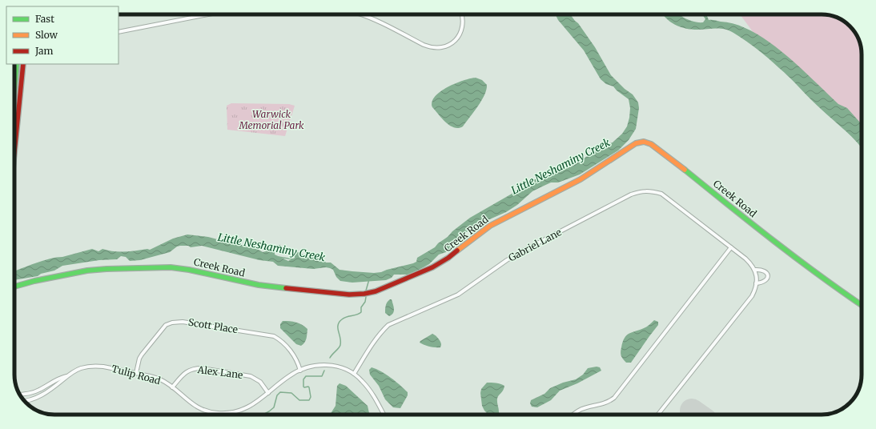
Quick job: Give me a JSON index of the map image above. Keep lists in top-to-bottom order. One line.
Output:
{"streets":{"main road":["Creek Road"],"street":["Gabriel Lane","Scott Place","Alex Lane","Tulip Road"]},"crossings":[["Gabriel Lane","Tulip Road"],["Scott Place","Tulip Road"],["Alex Lane","Tulip Road"]],"water":["Little Neshaminy Creek"],"parks":["Warwick Memorial Park"],"legend":["Fast","Slow","Jam"]}
